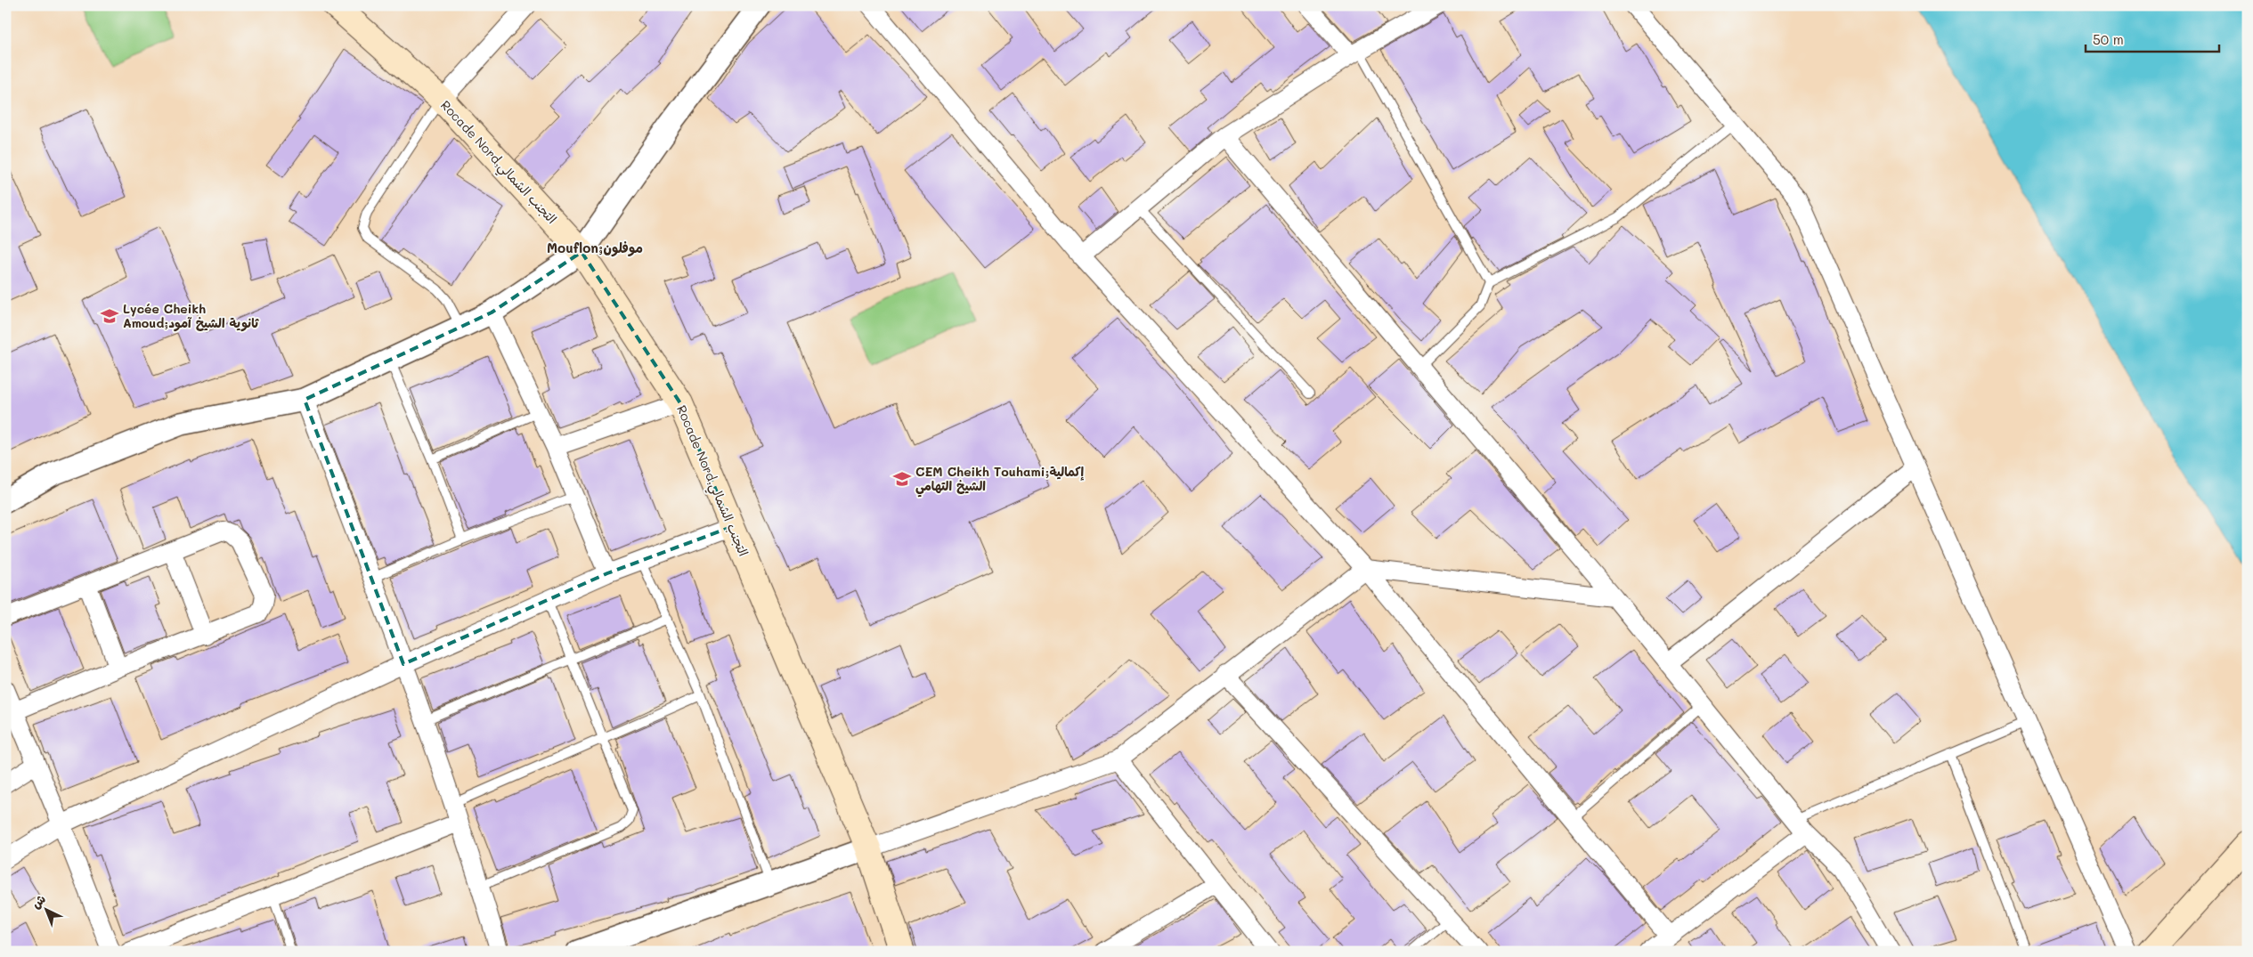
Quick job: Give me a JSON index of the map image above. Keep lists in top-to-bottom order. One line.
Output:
{"streets":{"main road":["Rocade Nord,التجنب الشمالي"]},"districts":["Mouflon;موفلون"],"places":{"school or university":["Lycée Cheikh Amoud;ثانوية الشيخ آمود","CEM Cheikh Touhami;إكمالية الشيخ التهامي"]},"scale_bar":"50 m","north":"top left"}
